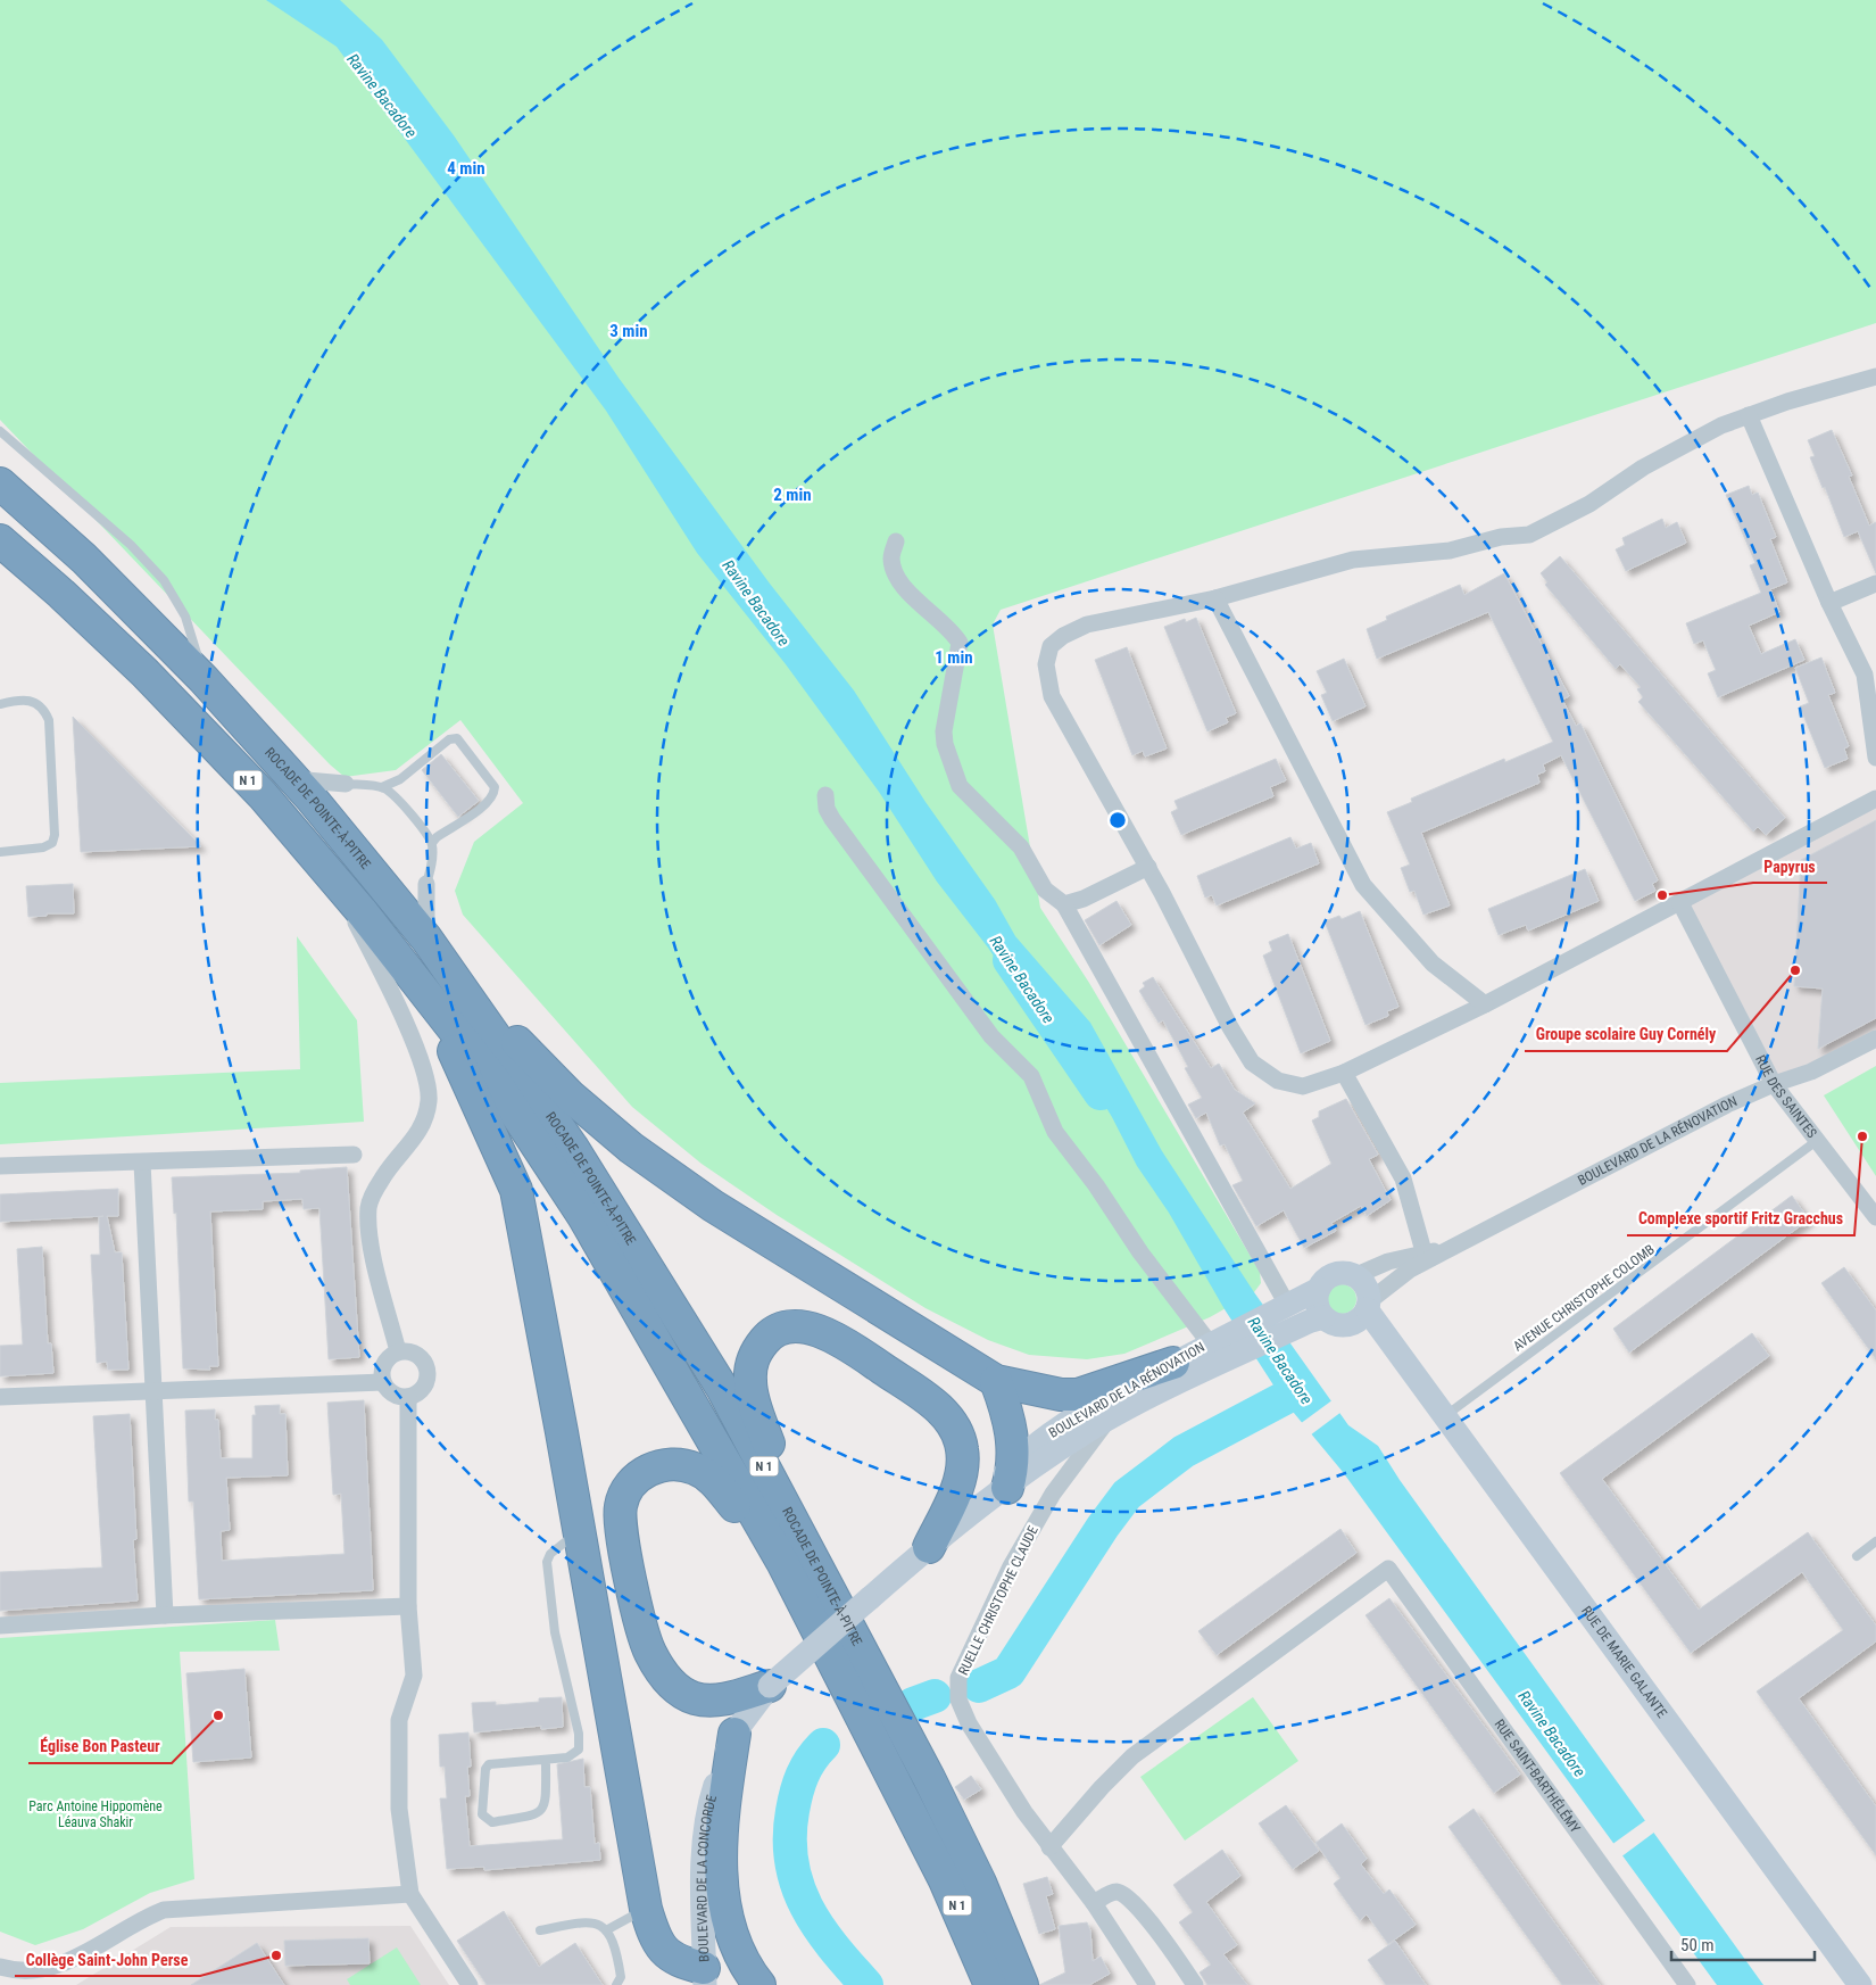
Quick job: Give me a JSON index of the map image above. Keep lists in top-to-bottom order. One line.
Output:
{"streets":{"highway":["N 1","ROCADE DE POINTE-À-PITRE"],"main road":["BOULEVARD DE LA RÉNOVATION","RUE DE MARIE GALANTE","BOULEVARD DE LA CONCORDE"],"street":["RUE DES SAINTES","RUELLE CHRISTOPHE CLAUDE","RUE SAINT-BARTHÉLÉMY"],"lane":["AVENUE CHRISTOPHE COLOMB"]},"crossings":[["RUE DES SAINTES","BOULEVARD DE LA RÉNOVATION"],["RUE DES SAINTES","AVENUE CHRISTOPHE COLOMB"],["BOULEVARD DE LA RÉNOVATION","RUELLE CHRISTOPHE CLAUDE"],["BOULEVARD DE LA RÉNOVATION","RUE DE MARIE GALANTE"],["BOULEVARD DE LA RÉNOVATION","BOULEVARD DE LA CONCORDE"],["AVENUE CHRISTOPHE COLOMB","RUE DE MARIE GALANTE"],["RUELLE CHRISTOPHE CLAUDE","RUE SAINT-BARTHÉLÉMY"]],"water":["Ravine Bacadore"],"parks":["Parc Antoine Hippomène Léauva Shakir"],"places":["Papyrus","Groupe scolaire Guy Cornély","Complexe sportif Fritz Gracchus","Église Bon Pasteur","Collège Saint-John Perse"],"scale_bar":"50 m","rings":["4 min","3 min","2 min","1 min"]}
